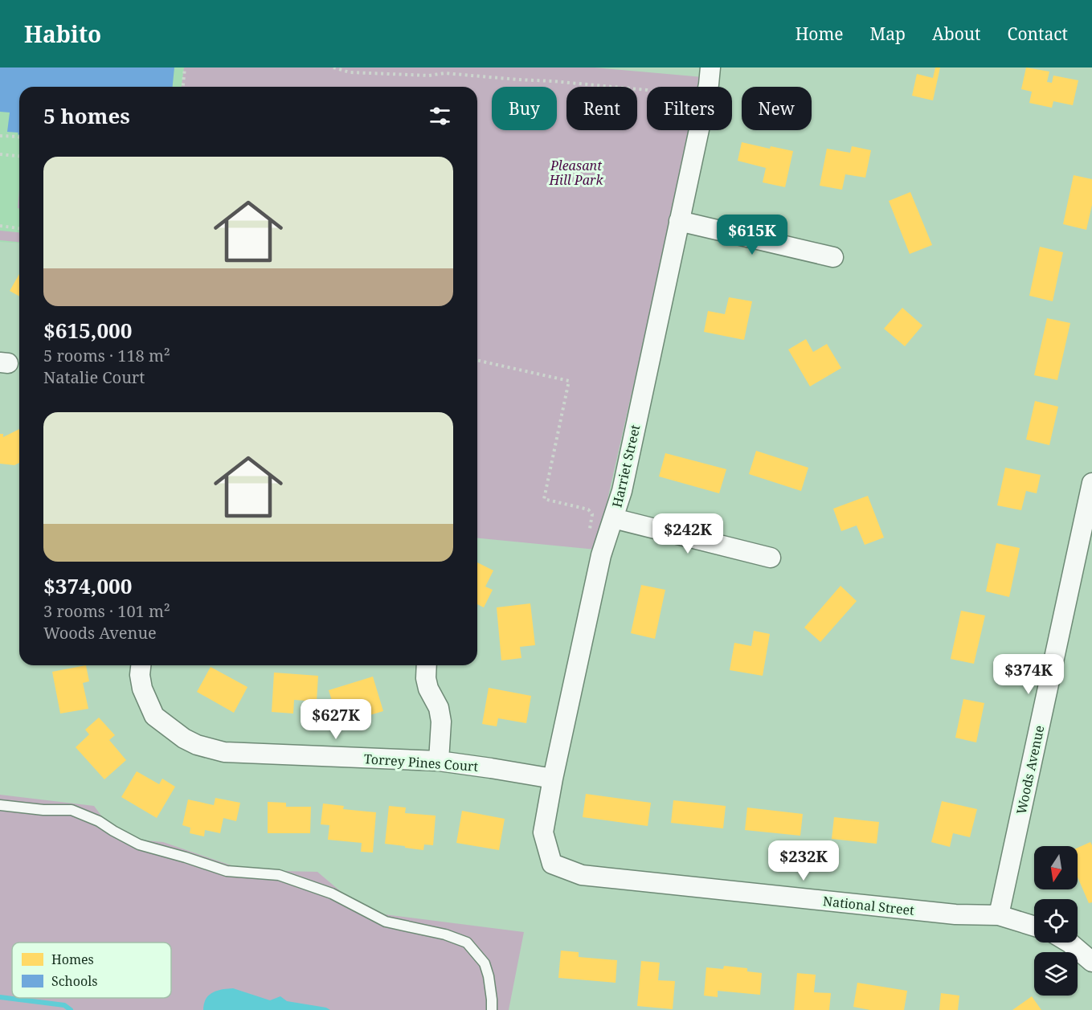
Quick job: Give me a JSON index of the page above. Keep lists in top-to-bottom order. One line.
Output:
{"streets":{"street":["Harriet Street","Torrey Pines Court","Woods Avenue","National Street"]},"crossings":[["Harriet Street","Torrey Pines Court"],["Harriet Street","National Street"],["Woods Avenue","National Street"]],"parks":["Pleasant Hill Park"],"legend":["Homes","Schools"],"north":"bottom","page":{"header":"Habito","nav":["Home","Map","About","Contact"],"chip":["Buy","Rent","Filters","New"],"heading":"5 homes","list":[{"name":"$615,000","note":"5 rooms · 118 m² · Natalie Court"},{"name":"$374,000","note":"3 rooms · 101 m² · Woods Avenue"}],"price":["$615K","$242K","$374K","$627K","$232K"]}}
